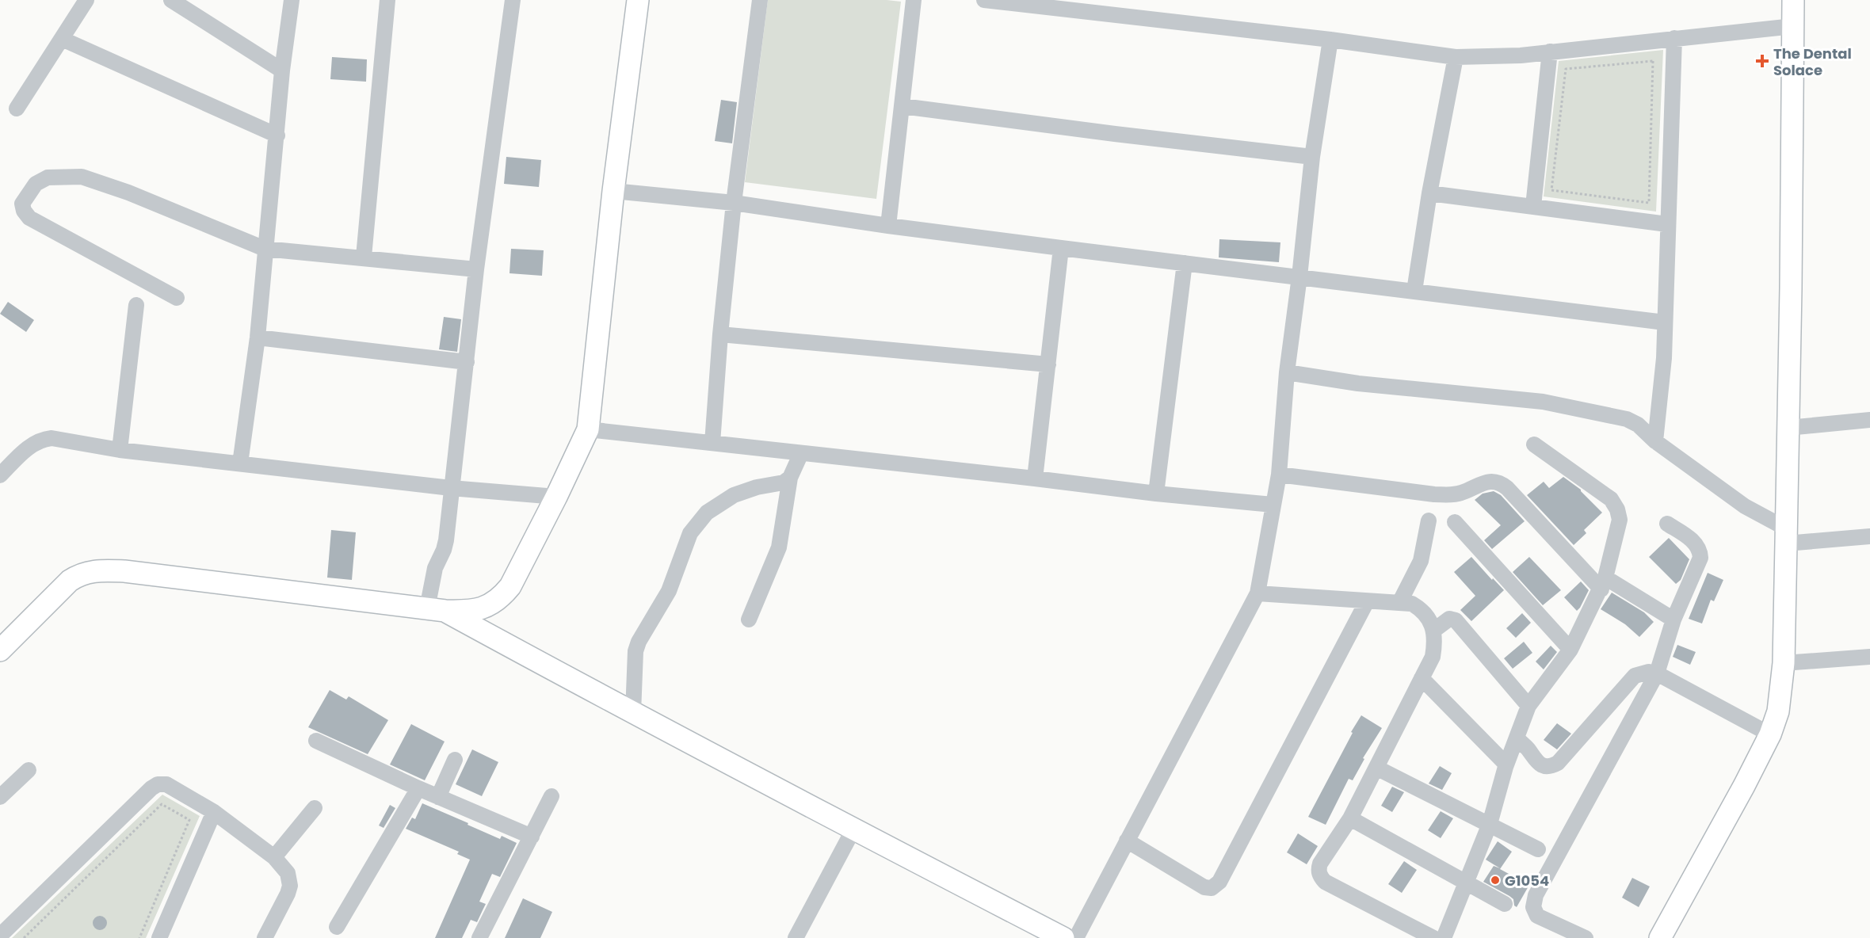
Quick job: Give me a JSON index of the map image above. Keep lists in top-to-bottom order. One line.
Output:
{"places":{"health":["The Dental Solace"],"other":["G1054"]}}
